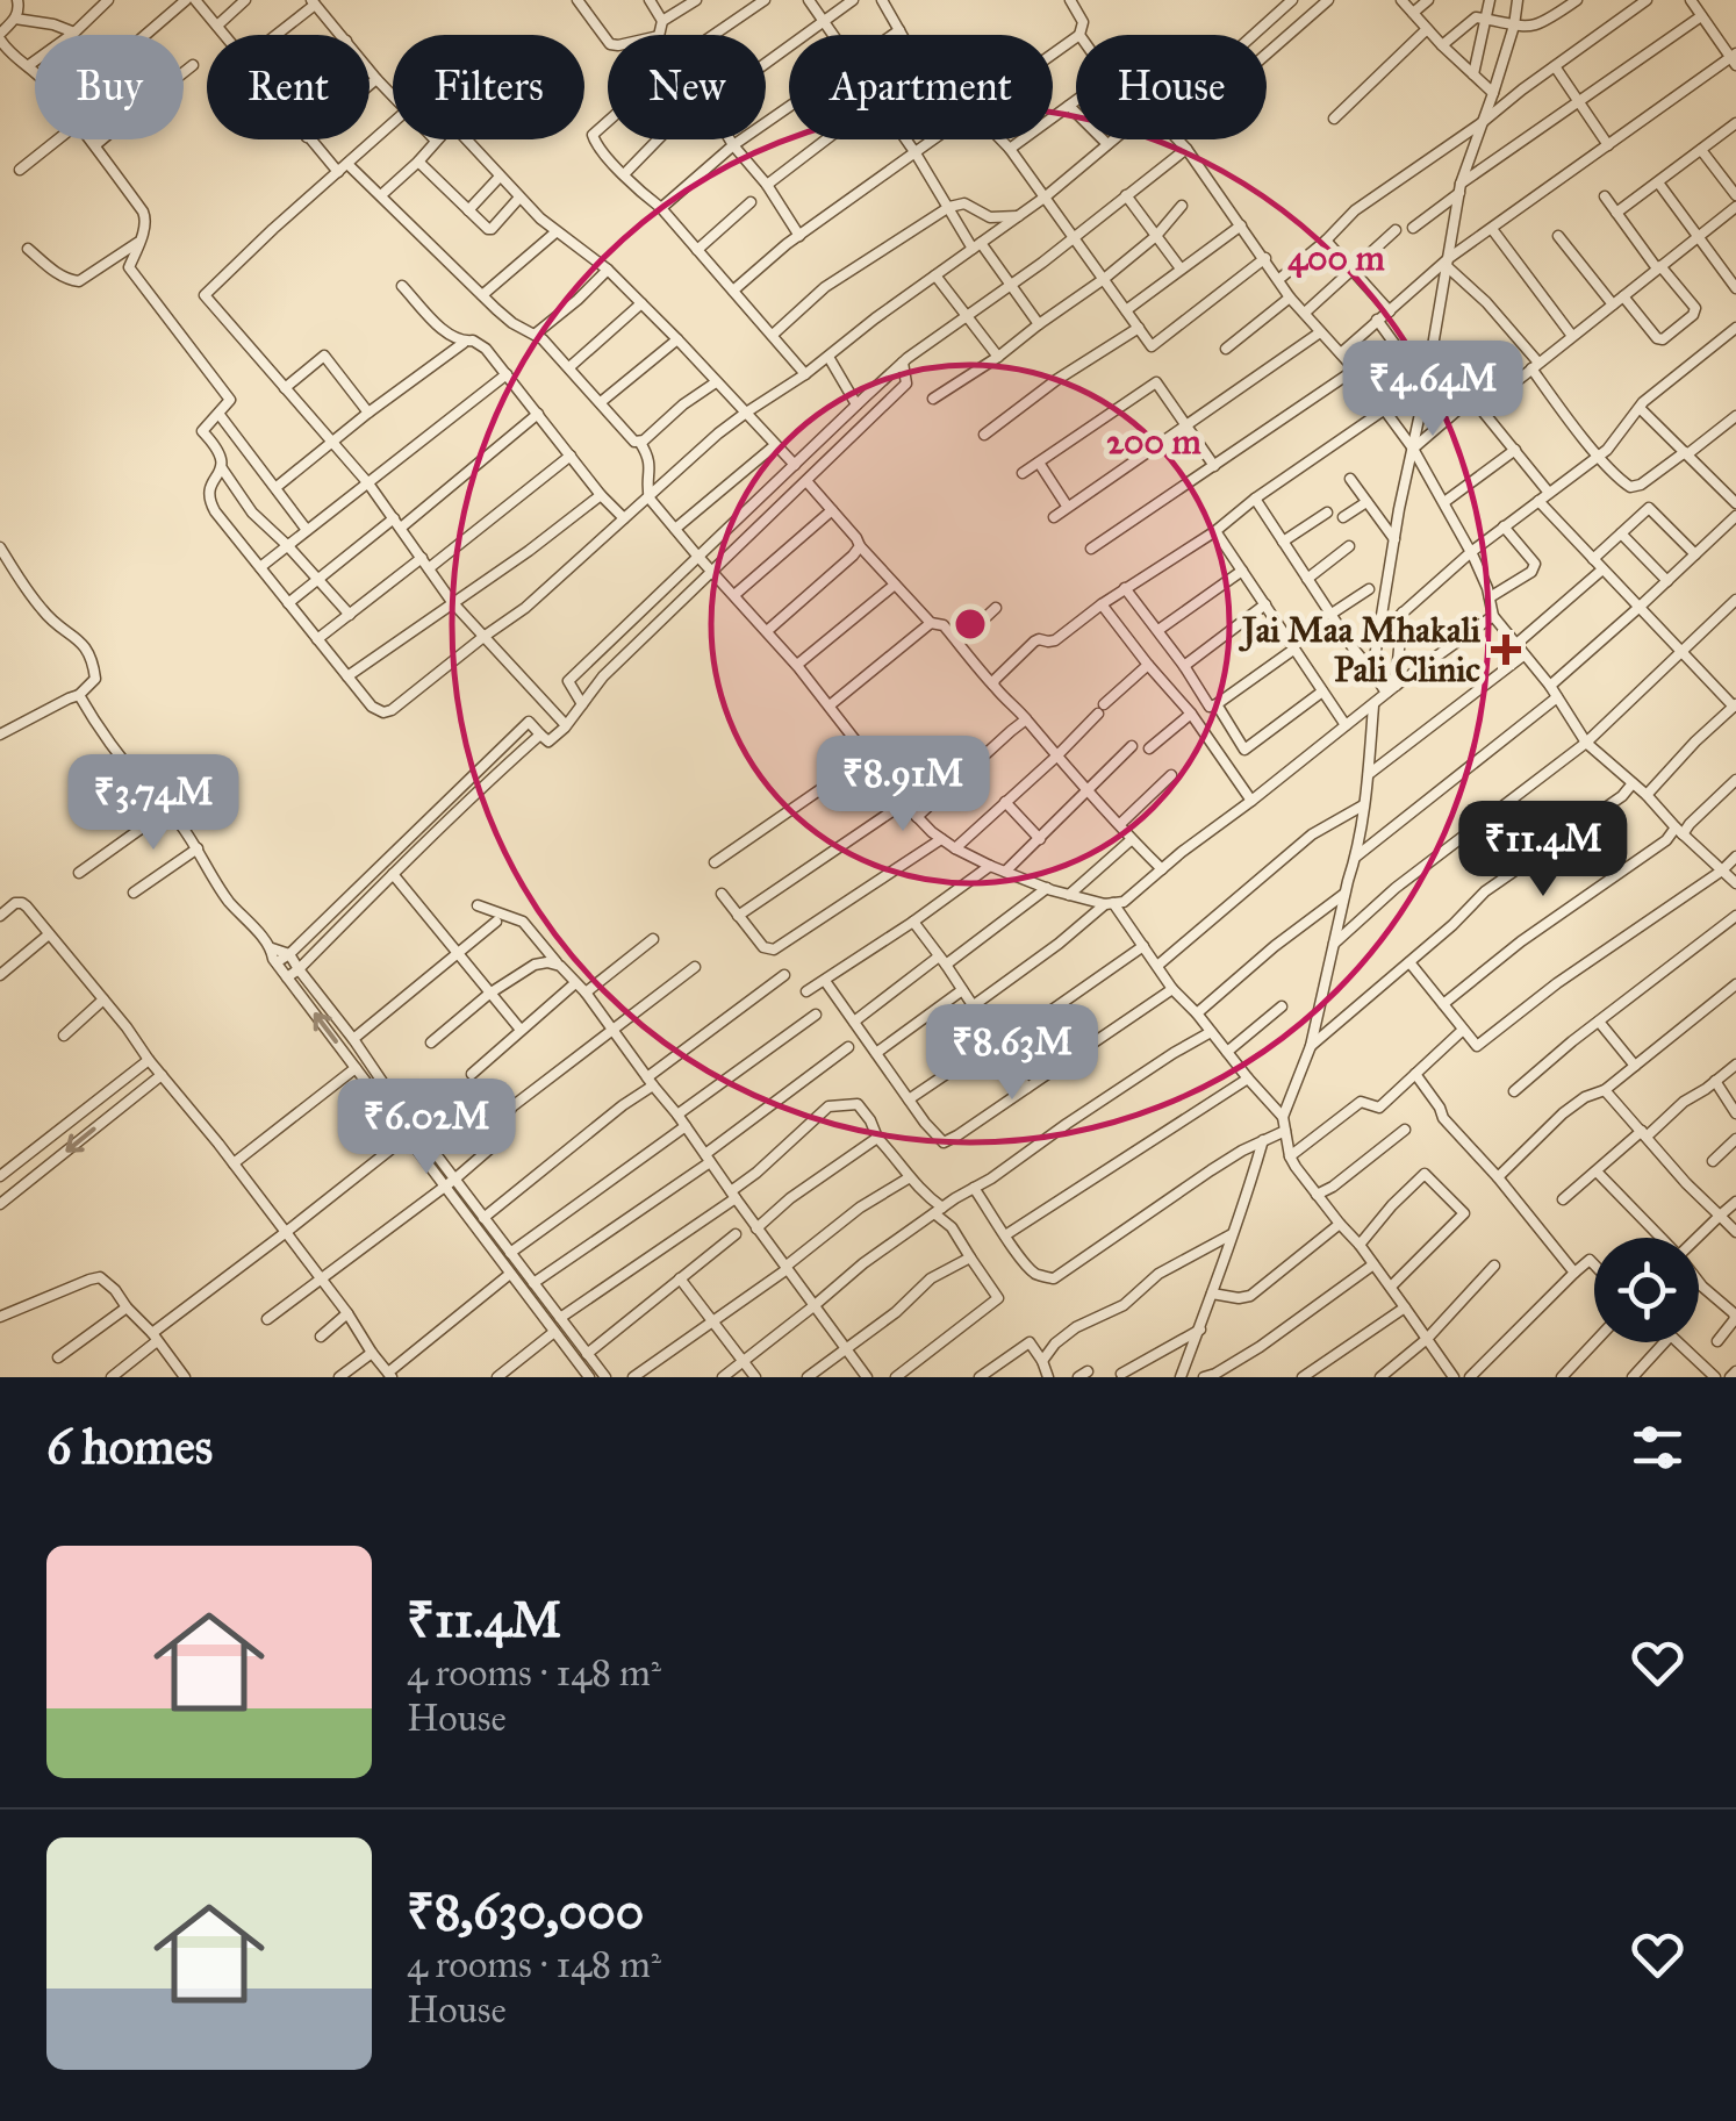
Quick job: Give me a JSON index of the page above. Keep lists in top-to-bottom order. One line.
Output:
{"places":{"health":["Jai Maa Mhakali Pali Clinic"]},"page":{"chip":["Buy","Rent","Filters","New","Apartment","House"],"price":["₹4.64M","₹8.91M","₹3.74M","₹11.4M","₹8.63M","₹6.02M"],"heading":"6 homes","list":[{"name":"₹11.4M","note":"4 rooms · 148 m² · House"},{"name":"₹8,630,000","note":"4 rooms · 148 m² · House"}]},"rings":["400 m","200 m"]}
